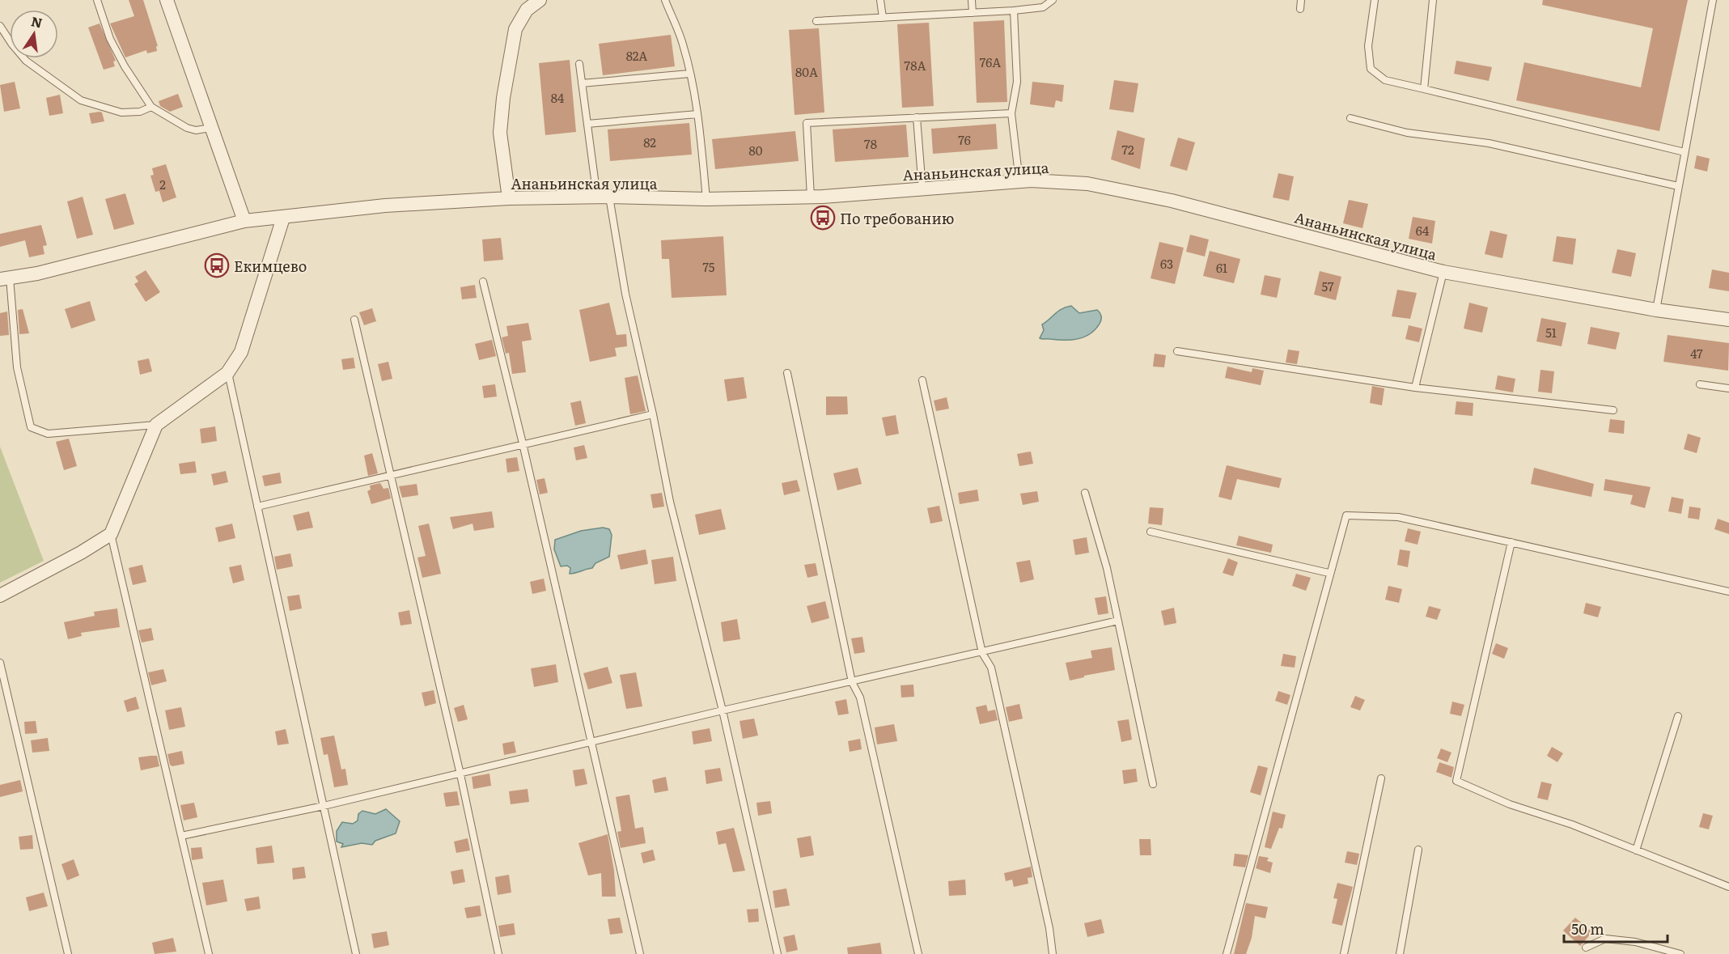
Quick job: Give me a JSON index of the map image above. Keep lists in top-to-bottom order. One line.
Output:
{"streets":{"street":["Ананьинская улица"]},"places":{"bus stop":["По требованию","Екимцево"]},"house_numbers":["82А","76А","78А","80А","84","76","82","78","72","80","2","64","63","75","61","57","51","47"],"scale_bar":"50 m","north":"top"}
